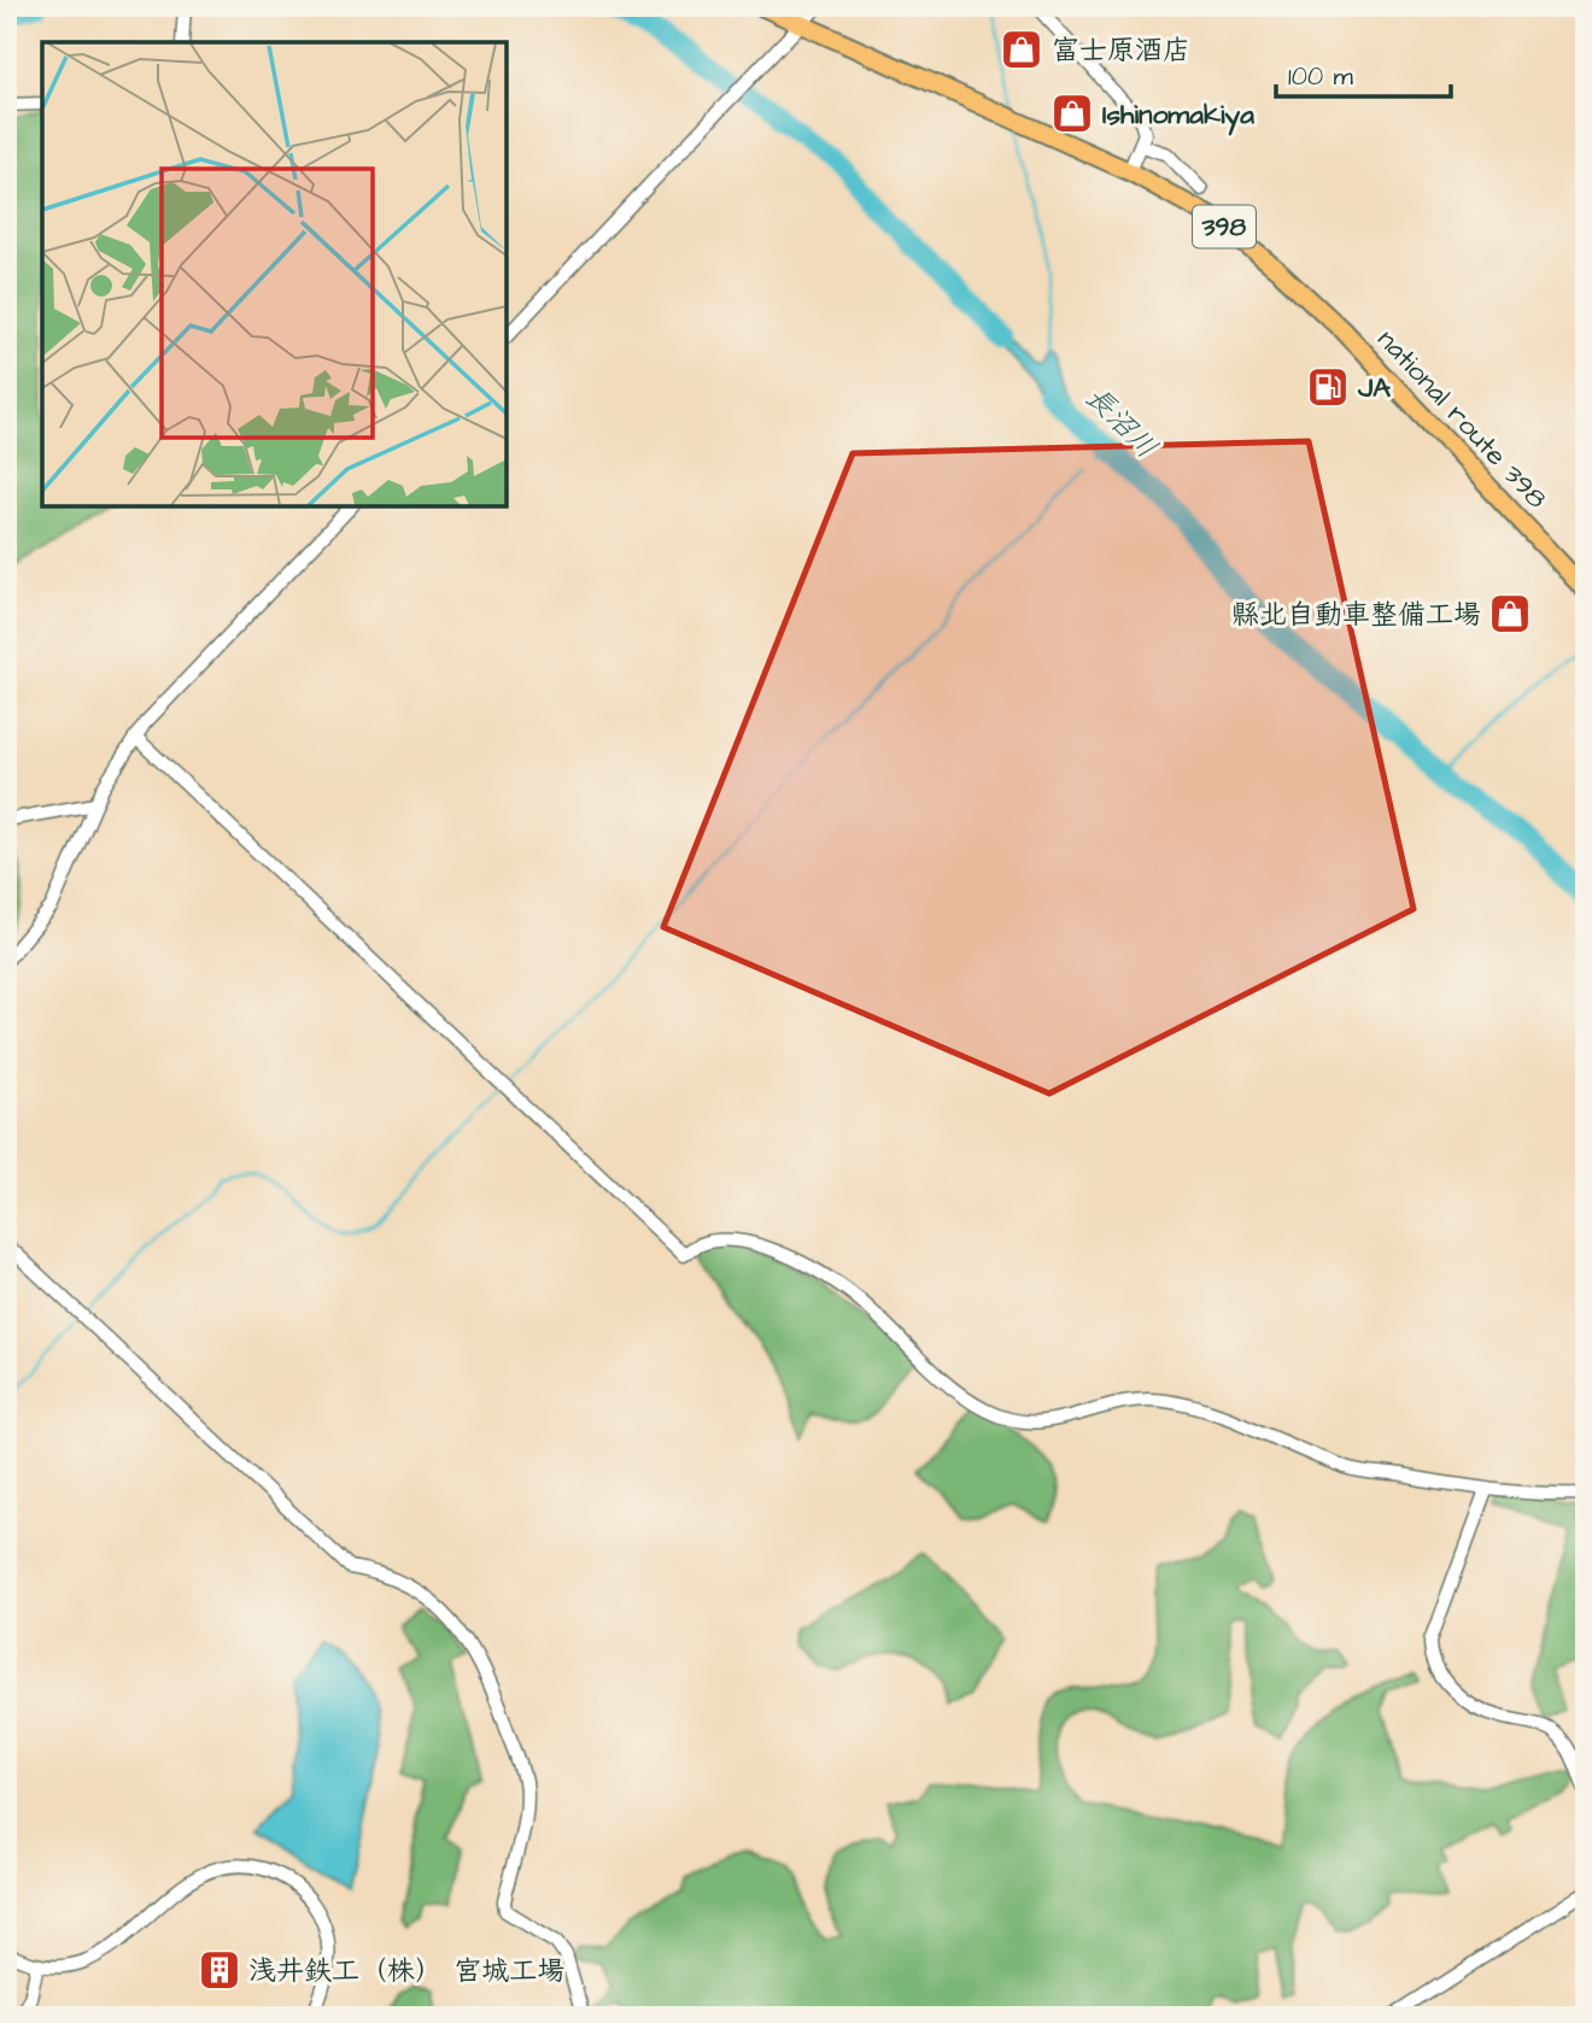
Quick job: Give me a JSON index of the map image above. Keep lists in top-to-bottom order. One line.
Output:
{"streets":{"highway":["398","national route 398"]},"water":["長沼川"],"places":{"shop":["富士原酒店","Ishinomakiya","縣北自動車整備工場"],"fuel station":["JA"],"building":["浅井鉄工（株） 宮城工場"]},"scale_bar":"100 m"}
